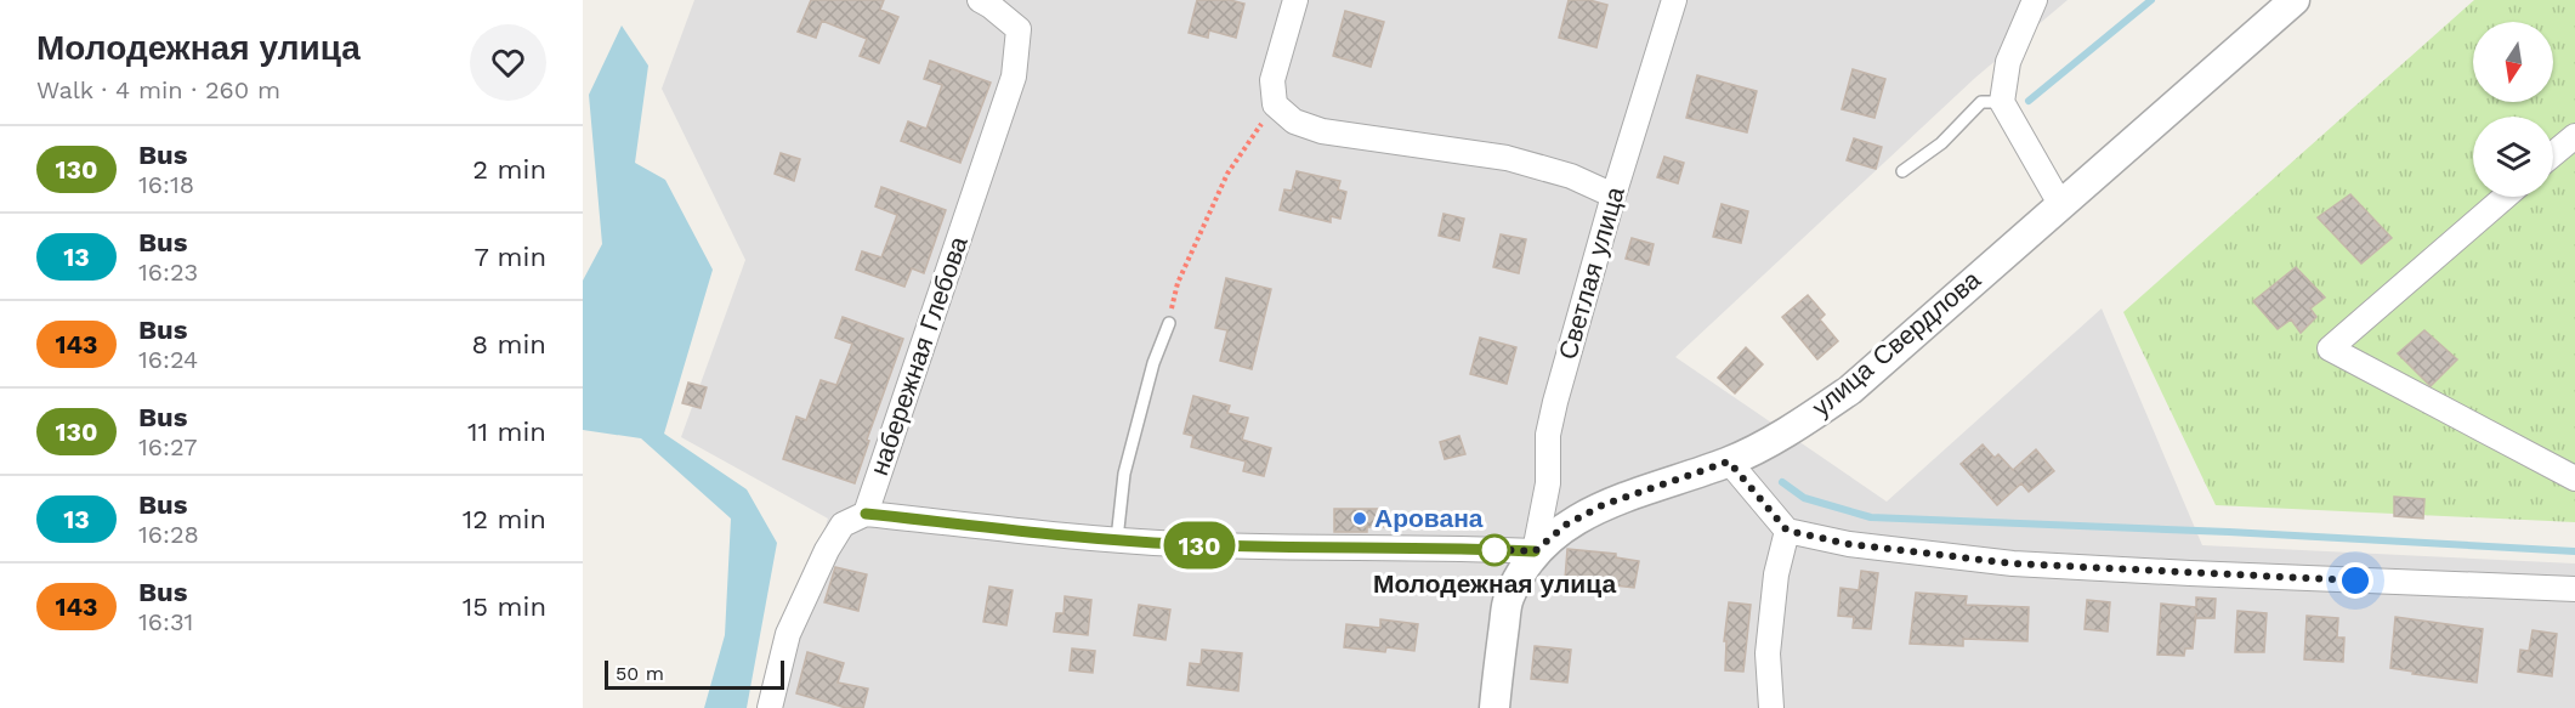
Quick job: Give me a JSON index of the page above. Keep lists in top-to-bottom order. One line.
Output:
{"streets":{"street":["Светлая улица","улица Свердлова","набережная Глебова"]},"crossings":[["Светлая улица","улица Свердлова"]],"places":["Арована","Молодежная улица"],"lines":["bus line 130"],"scale_bar":"50 m","north":"bottom","page":{"heading":["Молодежная улица","Walk · 4 min · 260 m"],"on_map":"130","list":[{"mark":"130","name":"Bus","note":"16:18","value":"2 min"},{"mark":"13","name":"Bus","note":"16:23","value":"7 min"},{"mark":"143","name":"Bus","note":"16:24","value":"8 min"},{"mark":"130","name":"Bus","note":"16:27","value":"11 min"},{"mark":"13","name":"Bus","note":"16:28","value":"12 min"},{"mark":"143","name":"Bus","note":"16:31","value":"15 min"}],"scale":"50 m"}}
